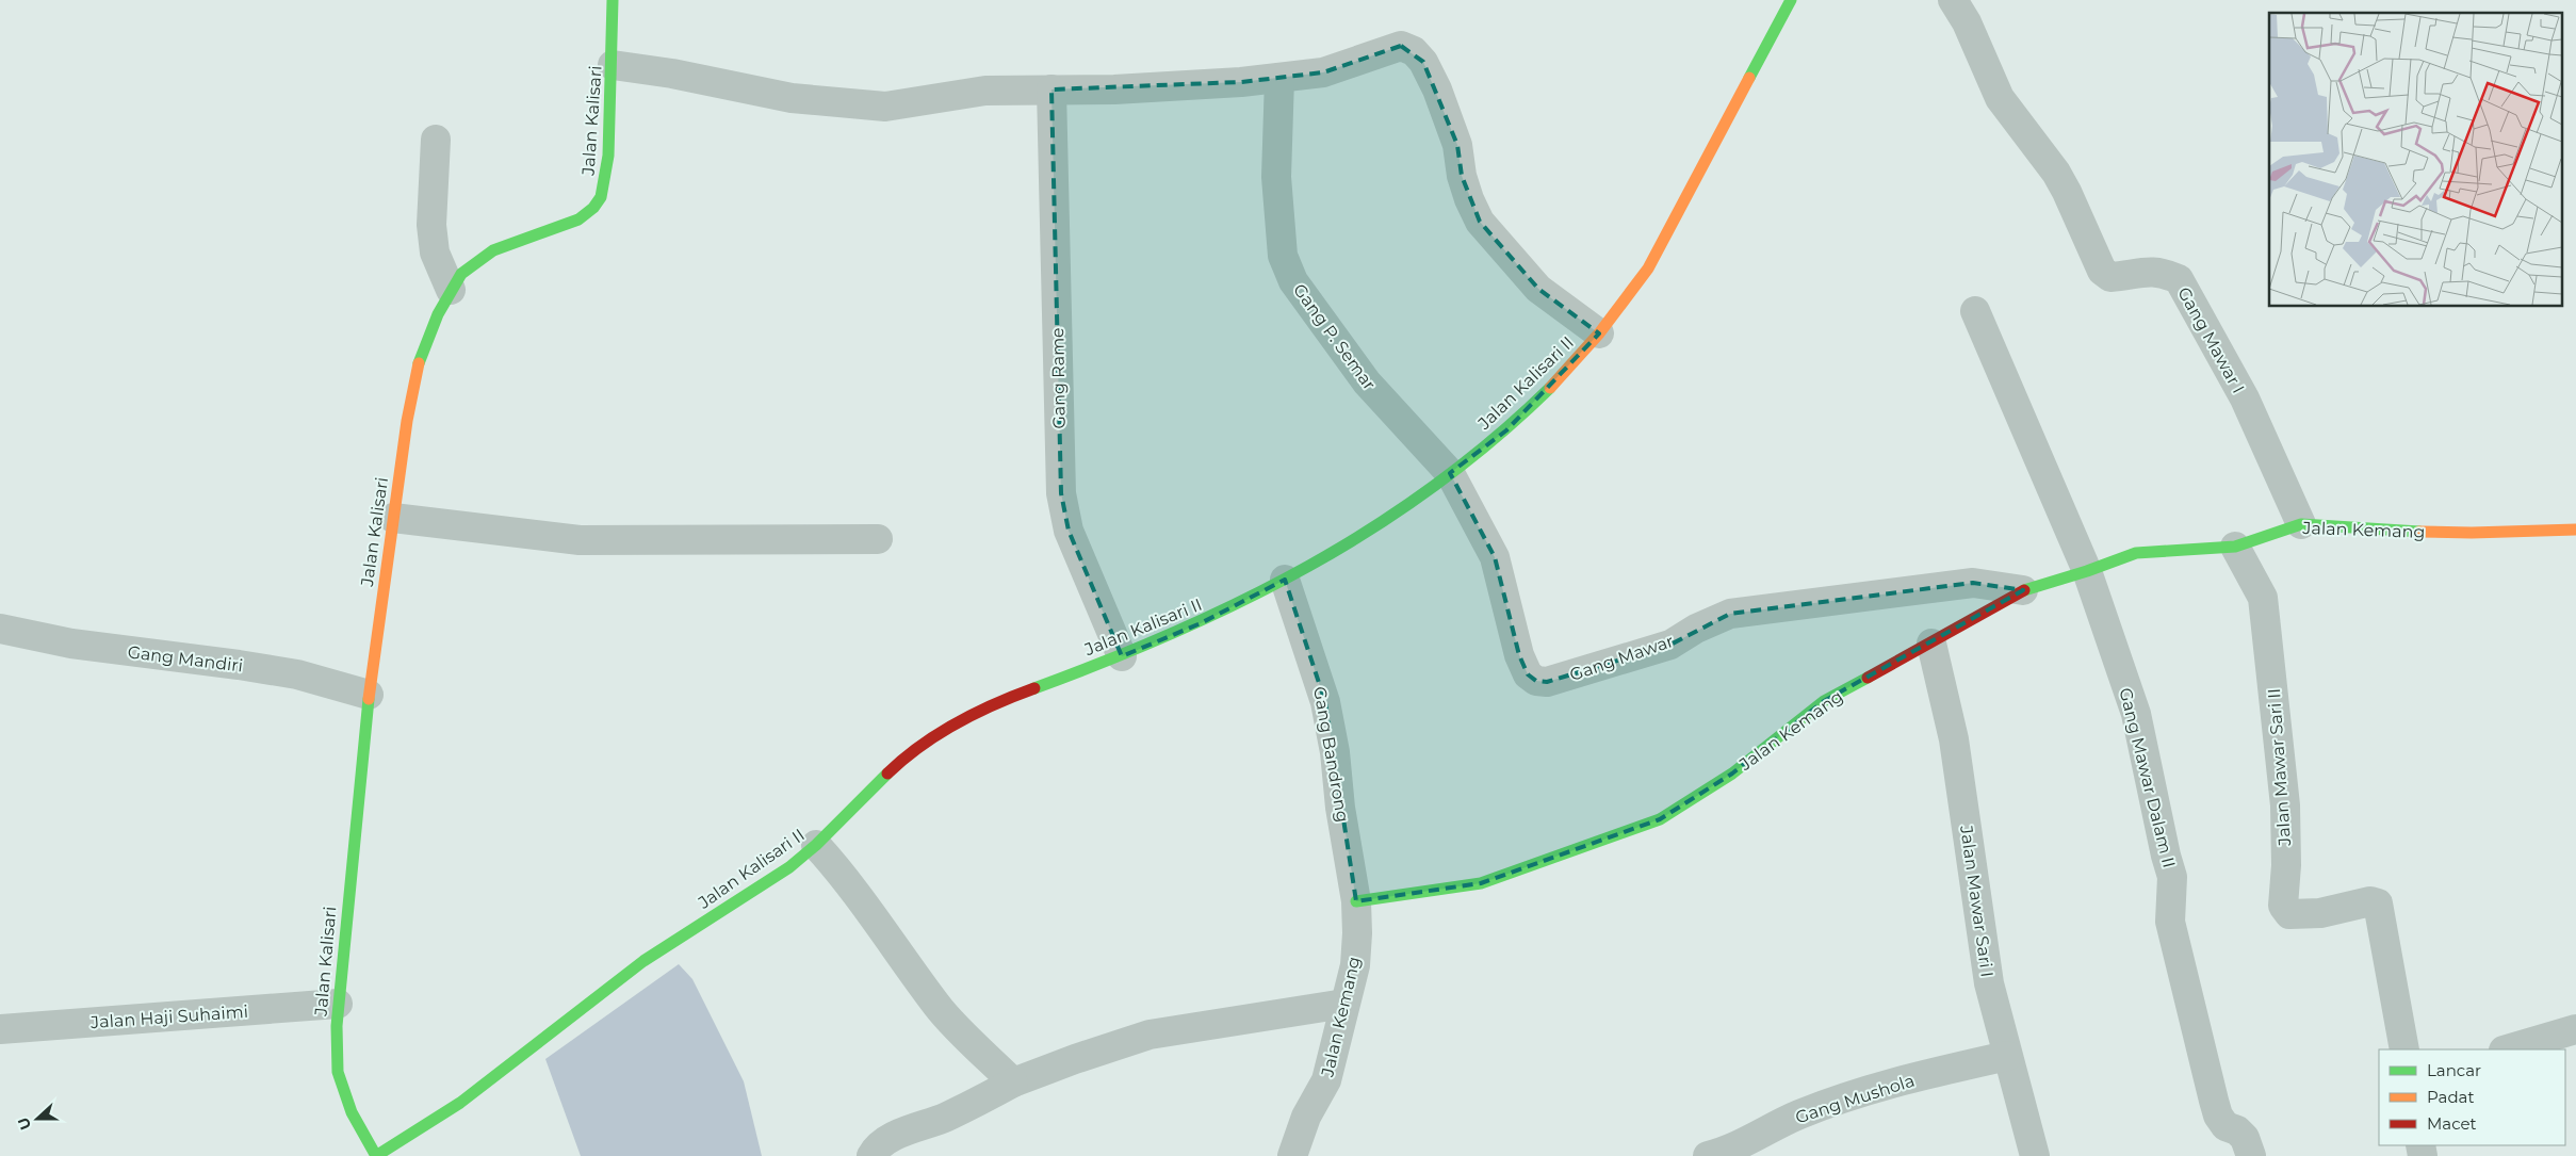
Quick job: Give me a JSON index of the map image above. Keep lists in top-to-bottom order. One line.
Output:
{"streets":{"street":["Jalan Kalisari","Gang P. Semar","Gang Mawar I","Gang Rame","Jalan Kalisari II","Jalan Kemang","Gang Mawar","Gang Mandiri","Gang Bandrong","Jalan Mawar Sari II","Gang Mawar Dalam II","Jalan Mawar Sari I","Jalan Haji Suhaimi","Gang Mushola"]},"crossings":[["Jalan Kalisari","Jalan Kalisari II"],["Jalan Kalisari","Gang Mandiri"],["Jalan Kalisari","Jalan Haji Suhaimi"],["Gang P. Semar","Jalan Kalisari II"],["Gang P. Semar","Gang Mawar"],["Gang Mawar I","Jalan Kemang"],["Gang Rame","Jalan Kalisari II"],["Jalan Kalisari II","Gang Mawar"],["Jalan Kalisari II","Gang Bandrong"],["Jalan Kemang","Gang Mawar"],["Jalan Kemang","Gang Bandrong"],["Jalan Kemang","Jalan Mawar Sari II"],["Jalan Kemang","Gang Mawar Dalam II"],["Jalan Kemang","Jalan Mawar Sari I"],["Jalan Mawar Sari I","Gang Mushola"]],"legend":["Lancar","Padat","Macet"],"north":"left"}
